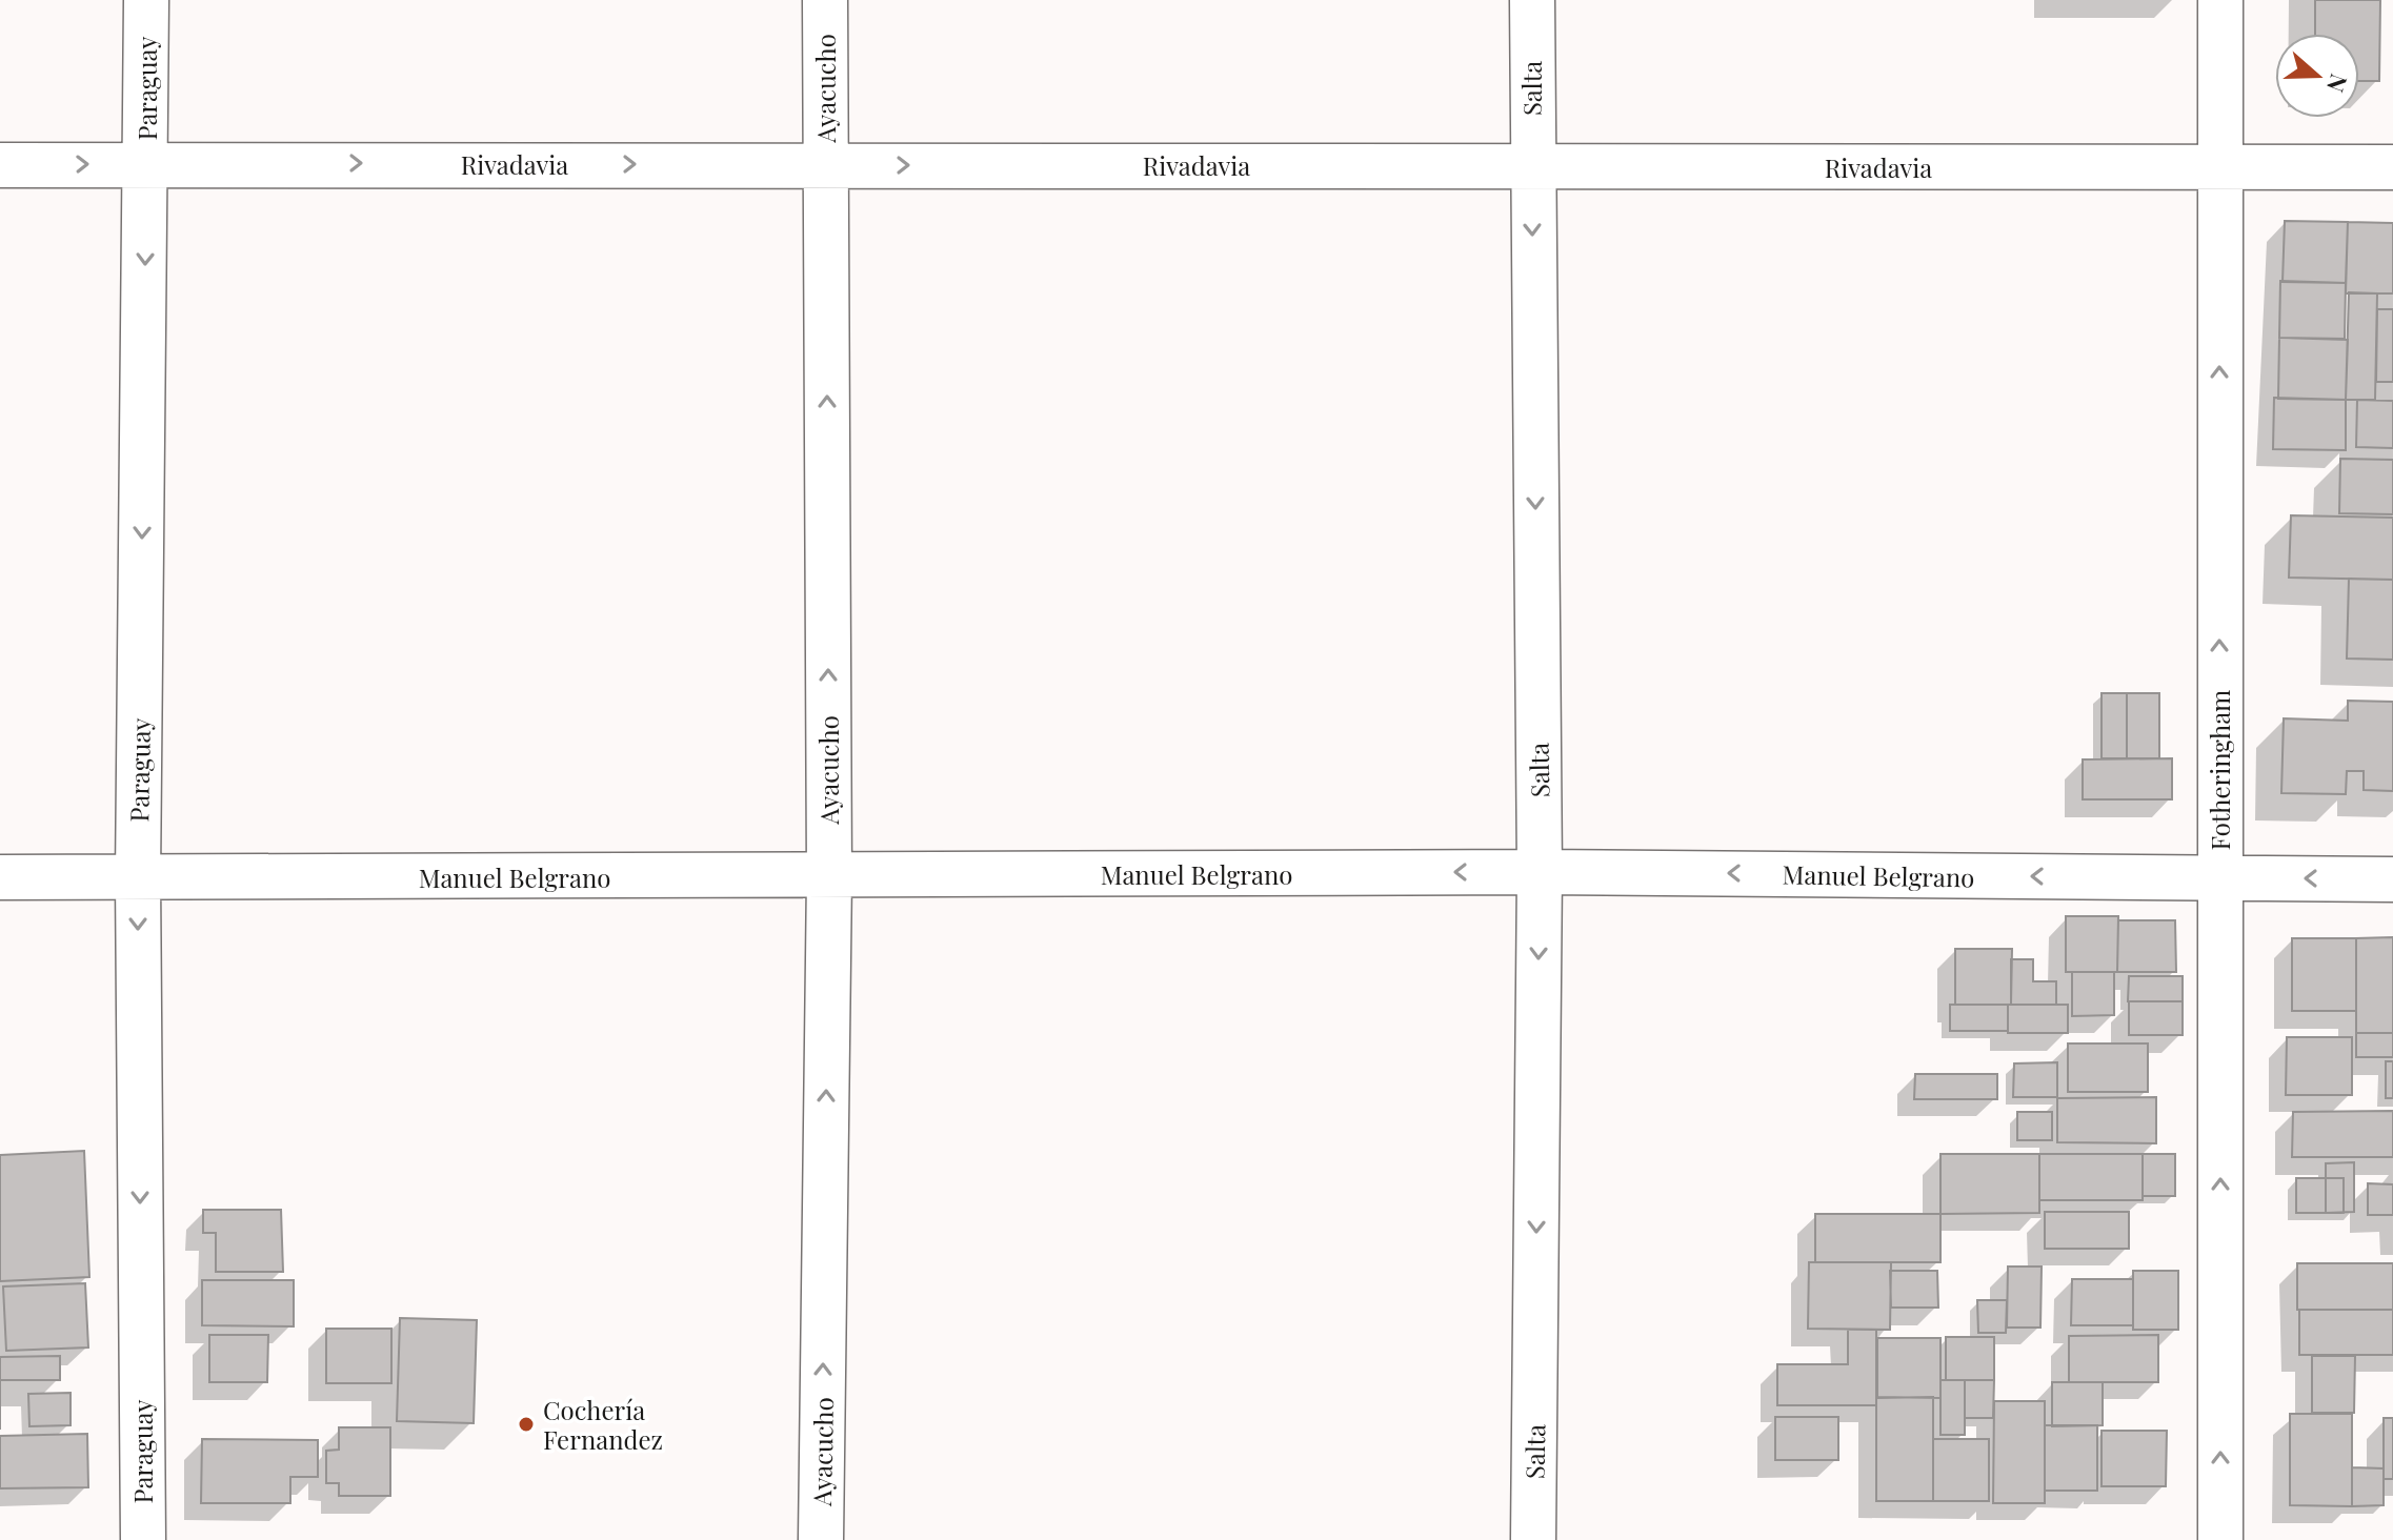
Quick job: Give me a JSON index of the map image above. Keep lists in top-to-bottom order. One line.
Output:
{"streets":{"street":["Paraguay","Ayacucho","Salta","Rivadavia","Fotheringham","Manuel Belgrano"]},"crossings":[["Paraguay","Rivadavia"],["Paraguay","Manuel Belgrano"],["Ayacucho","Rivadavia"],["Ayacucho","Manuel Belgrano"],["Salta","Rivadavia"],["Salta","Manuel Belgrano"],["Rivadavia","Fotheringham"],["Fotheringham","Manuel Belgrano"]],"one_way":["Paraguay","Ayacucho","Salta","Rivadavia","Fotheringham","Manuel Belgrano"],"places":["Cochería Fernandez"],"north":"right"}
